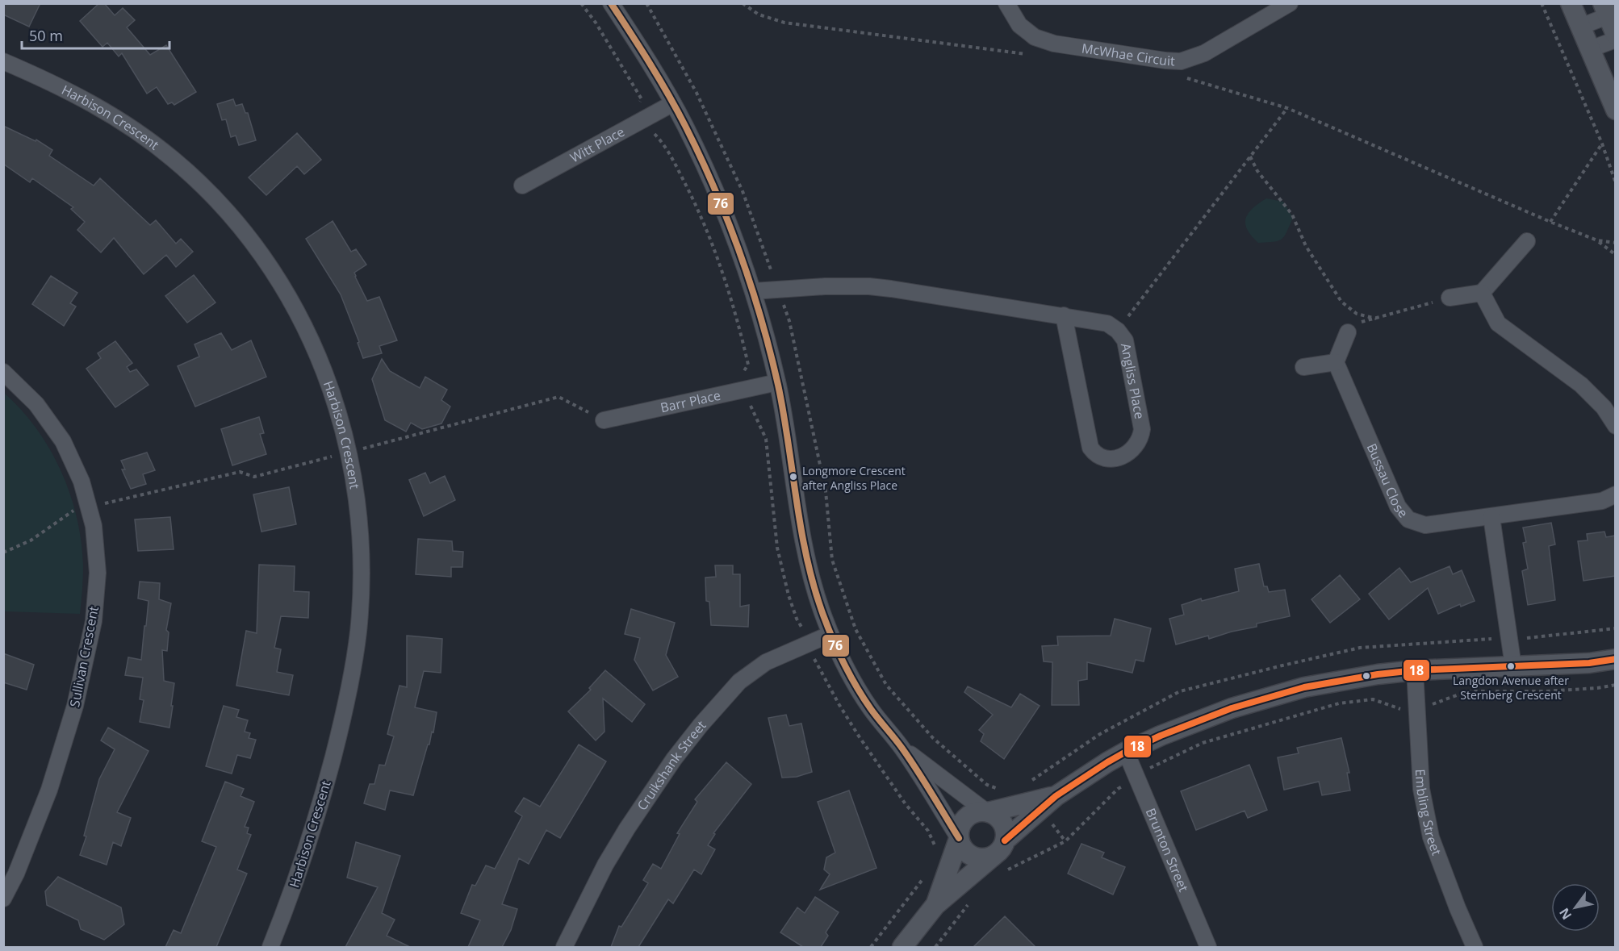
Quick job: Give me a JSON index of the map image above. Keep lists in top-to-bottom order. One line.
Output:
{"streets":{"street":["McWhae Circuit","Harbison Crescent","Witt Place","Angliss Place","Barr Place","Bussau Close","Sullivan Crescent","Cruikshank Street","Embling Street","Brunton Street"]},"places":["Longmore Crescent after Angliss Place","Langdon Avenue after Sternberg Crescent"],"lines":["transit line 76","transit line 18"],"scale_bar":"50 m","north":"bottom left"}
